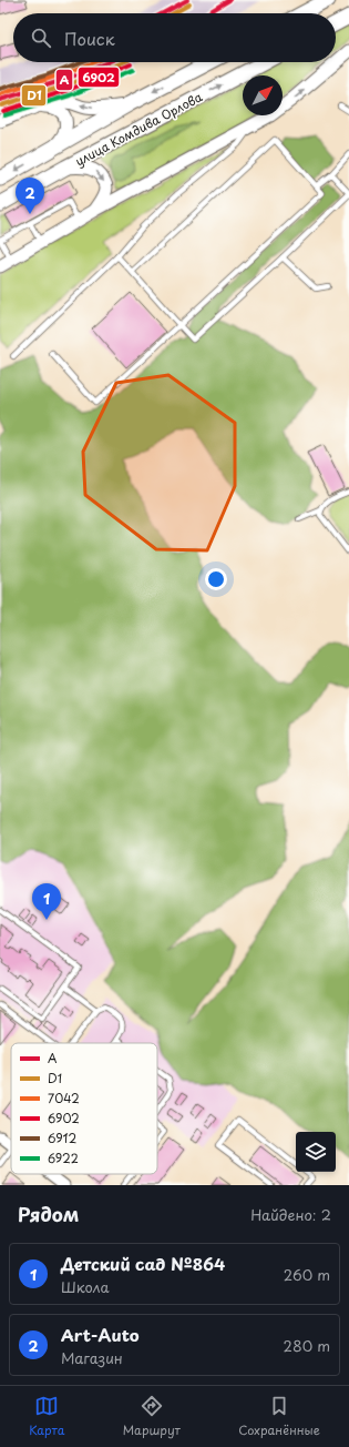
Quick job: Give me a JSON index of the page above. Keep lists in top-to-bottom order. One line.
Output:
{"streets":{"main road":["улица Комдива Орлова"]},"lines":["transit line A","transit line D1","transit line 7042","transit line 6912","transit line 6902","transit line 6922"],"legend":["A","D1","7042","6902","6912","6922"],"north":"top right","page":{"search":"Поиск","pins":["2","1"],"heading":["Рядом","Найдено: 2"],"list":[{"mark":"1","name":"Детский сад №864","note":"Школа","value":"260 m"},{"mark":"2","name":"Art-Auto","note":"Магазин","value":"280 m"}],"nav":["Карта","Маршрут","Сохранённые"]}}
